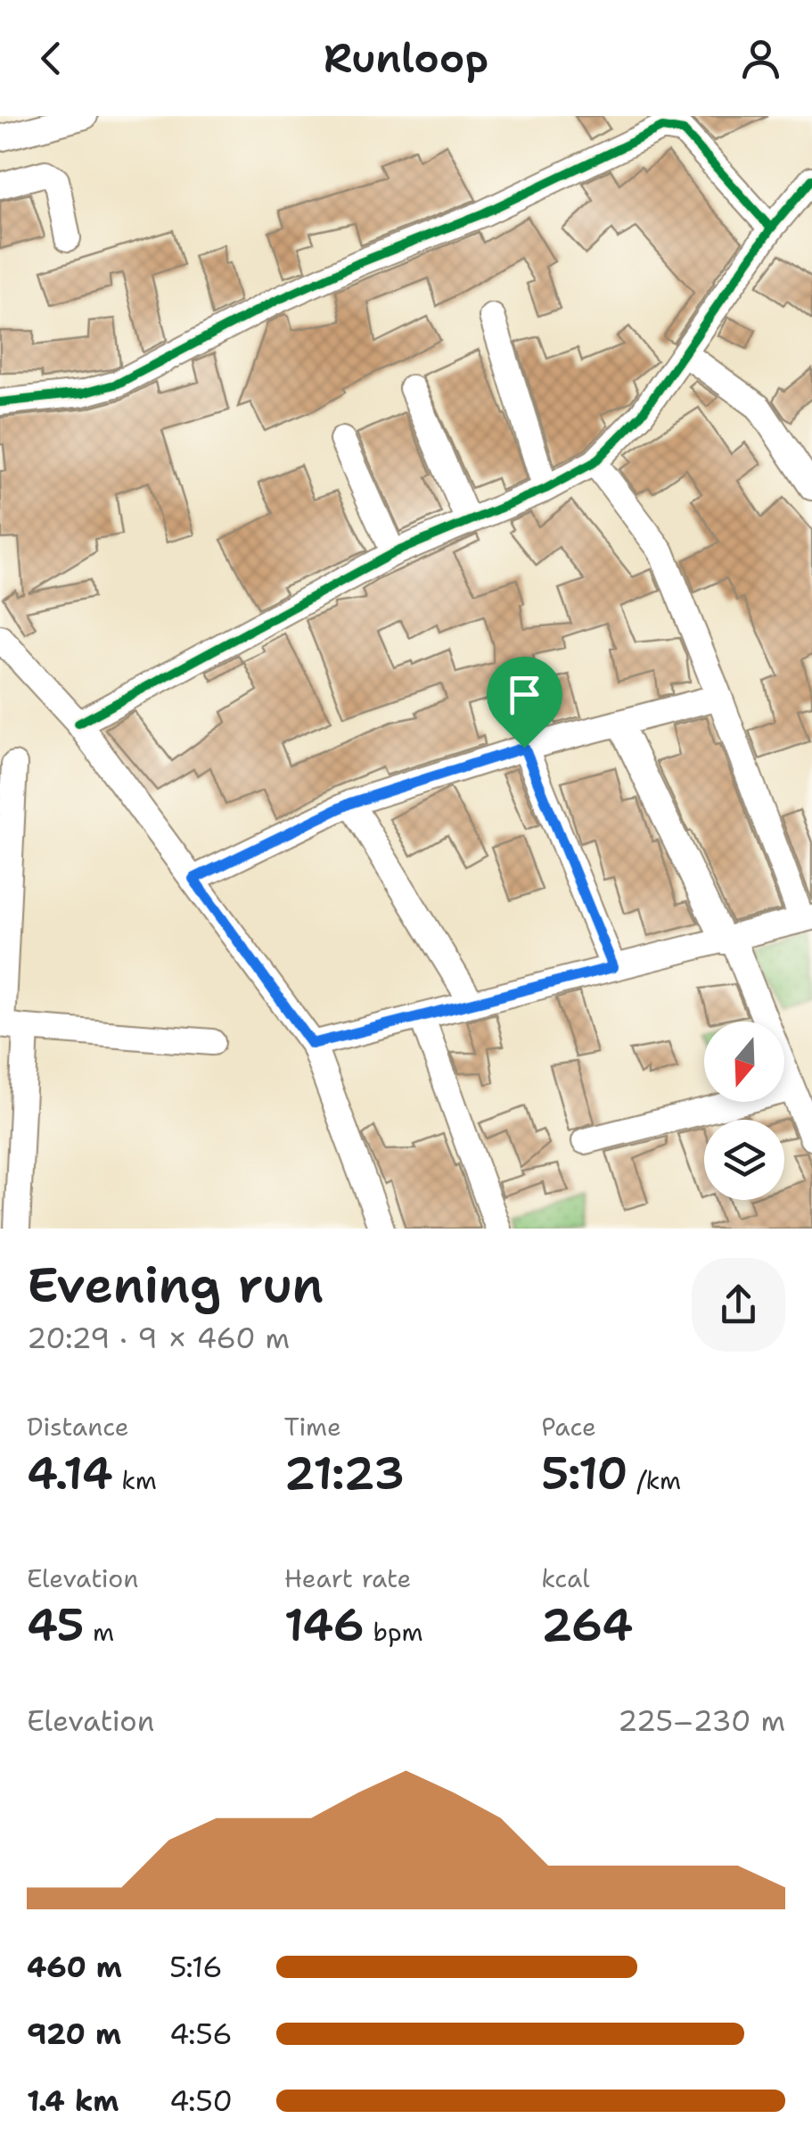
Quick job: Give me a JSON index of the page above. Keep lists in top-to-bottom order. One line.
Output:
{"north":"bottom","page":{"header":"Runloop","heading":["Evening run","20:29 · 9 × 460 m"],"stats":[["Distance","4.14 km"],["Time","21:23"],["Pace","5:10 /km"],["Elevation","45 m"],["Heart rate","146 bpm"],["kcal","264"]],"chart":["Elevation","225–230 m"],"list":[{"name":"460 m","note":"5:16"},{"name":"920 m","note":"4:56"},{"name":"1.4 km","note":"4:50"}]}}
